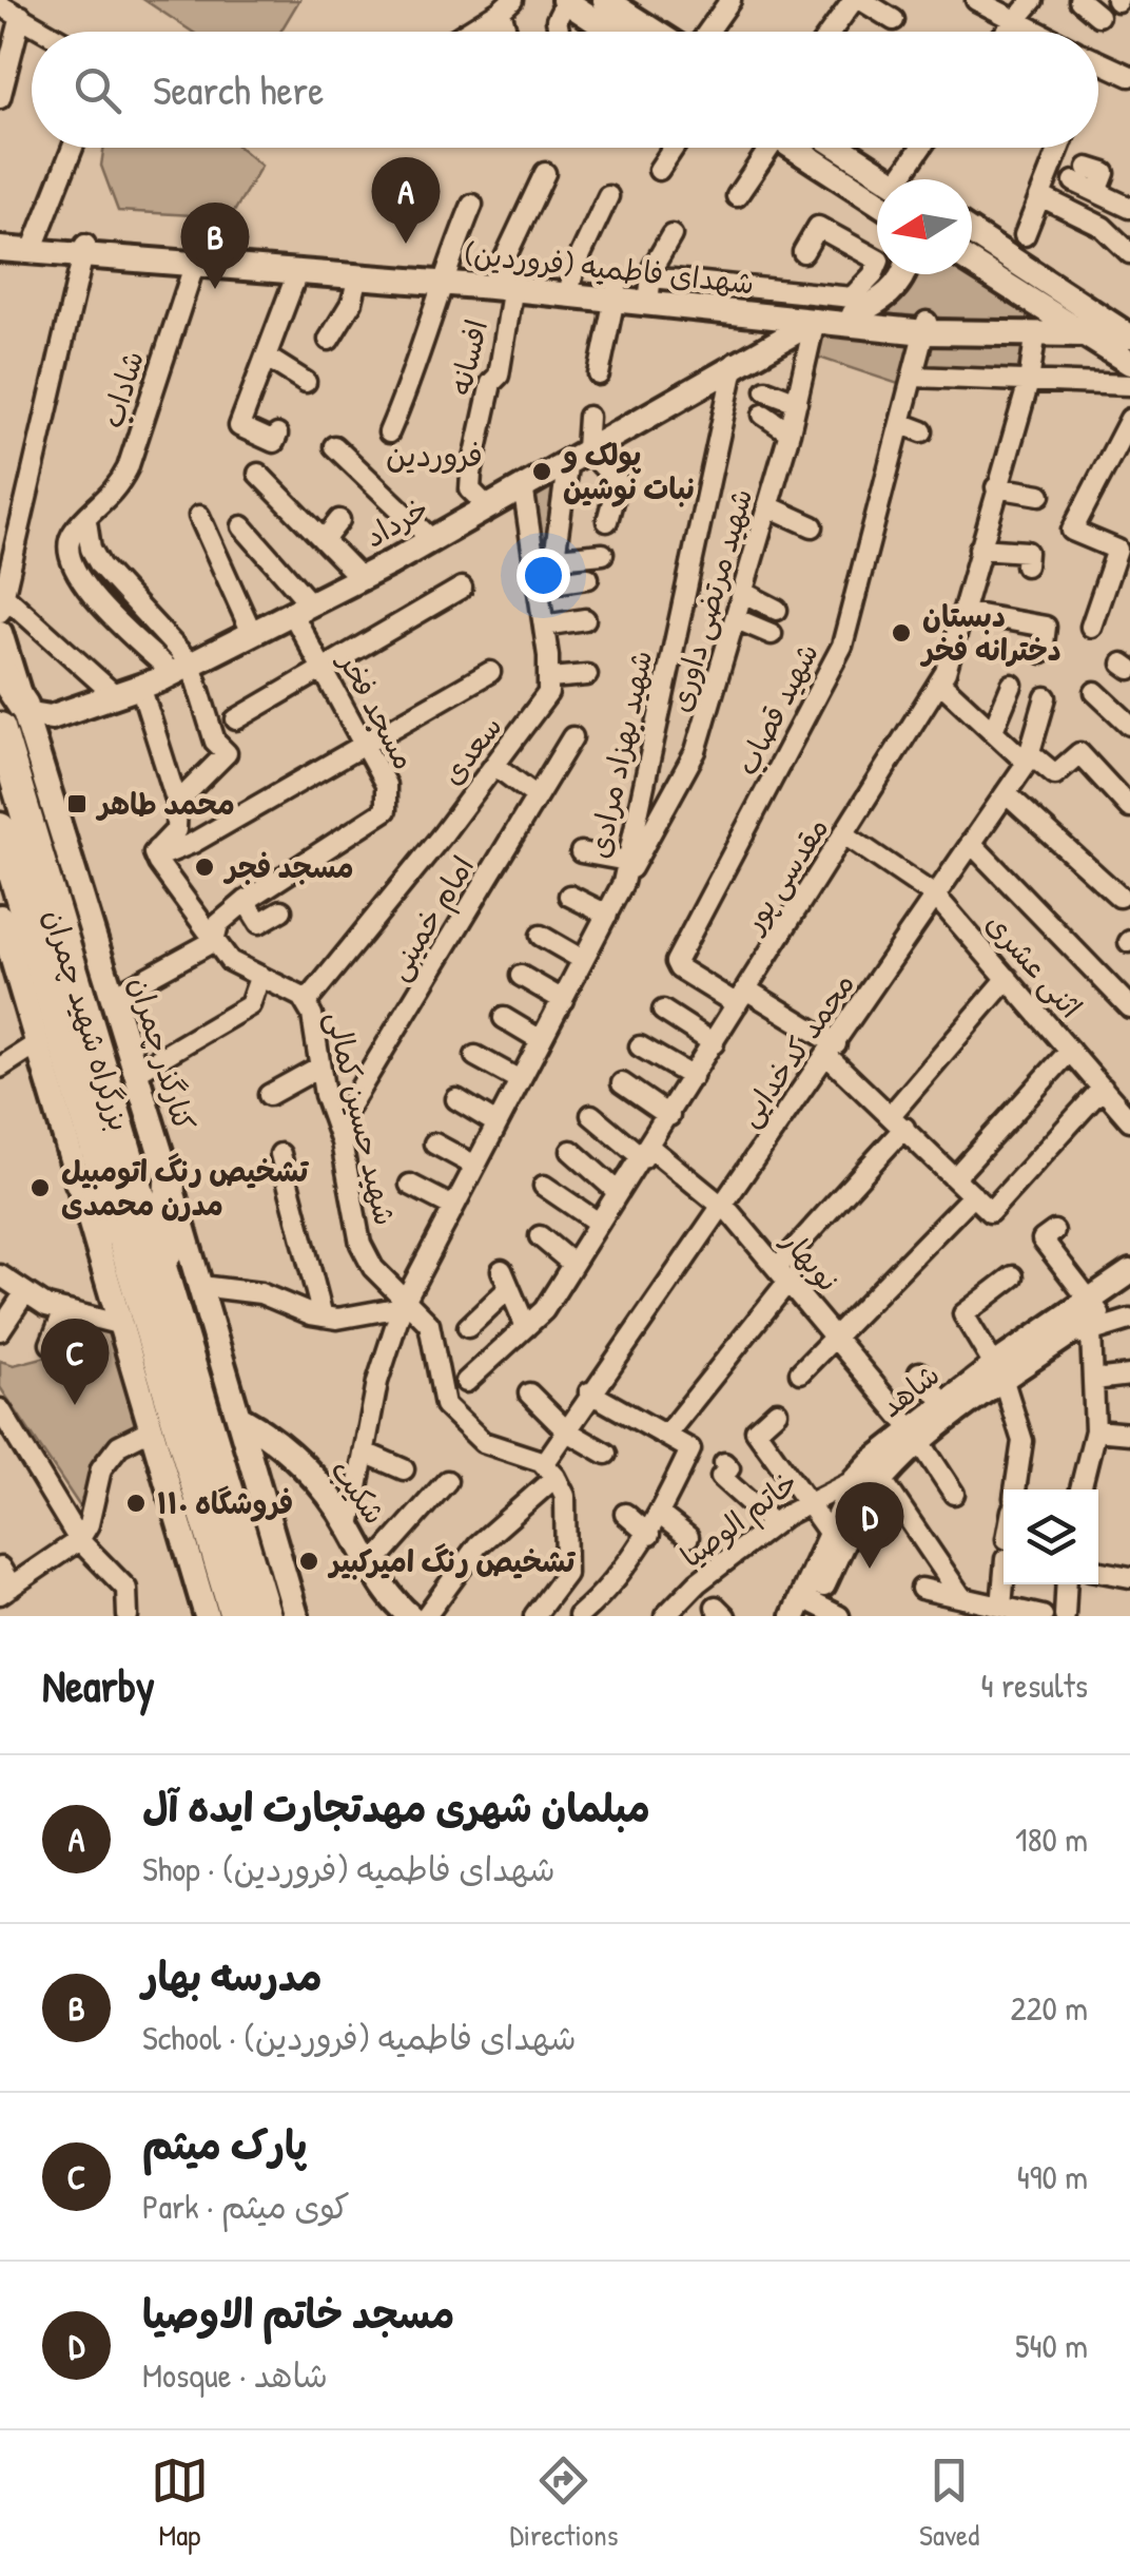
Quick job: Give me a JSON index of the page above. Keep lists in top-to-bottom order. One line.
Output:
{"streets":{"highway":["بزرگراه شهید چمران"],"main road":["شهدای فاطمیه (فروردین)","خرداد","کنارگذر چمران","شاهد","شکیب"],"street":["افسانه","شاداب","شهید مرتضی داوری","شهید قصاب","مسجد فخر","سعدی","شهید بهزاد مرادی","مقدسی پور","امام خمینی","اثنی عشری","محمد کدخدایی","شهید حسین کمالی","نوبهار","خاتم الوصیا"]},"crossings":[["شهدای فاطمیه (فروردین)","افسانه"],["شهدای فاطمیه (فروردین)","شاداب"],["شهدای فاطمیه (فروردین)","خرداد"],["شهدای فاطمیه (فروردین)","شهید مرتضی داوری"],["شهدای فاطمیه (فروردین)","شهید قصاب"],["شهدای فاطمیه (فروردین)","مقدسی پور"],["افسانه","خرداد"],["شاداب","خرداد"],["خرداد","شهید مرتضی داوری"],["خرداد","مسجد فخر"],["خرداد","شهید بهزاد مرادی"],["شهید مرتضی داوری","شهید بهزاد مرادی"],["شهید قصاب","مقدسی پور"],["مسجد فخر","شهید حسین کمالی"],["سعدی","شهید حسین کمالی"],["شهید بهزاد مرادی","شهید حسین کمالی"],["شهید بهزاد مرادی","شکیب"],["مقدسی پور","اثنی عشری"],["مقدسی پور","نوبهار"],["امام خمینی","شهید حسین کمالی"],["اثنی عشری","محمد کدخدایی"],["بزرگراه شهید چمران","کنارگذر چمران"],["محمد کدخدایی","شهید حسین کمالی"],["محمد کدخدایی","نوبهار"],["کنارگذر چمران","شکیب"],["نوبهار","شاهد"],["شاهد","خاتم الوصیا"]],"districts":["فروردین"],"places":{"other":["پولک و نبات نوشین","دبستان دخترانه فخر","مسجد فجر","تشخیص رنگ اتومبیل مدرن محمدی","فروشگاه ۱۱۰","تشخیص رنگ امیرکبیر"],"transit":["محمد طاهر"]},"north":"left","page":{"search":"Search here","pins":["A","B","C","D"],"heading":["Nearby","4 results"],"list":[{"mark":"A","name":"مبلمان شهری مهدتجارت ایده آل","note":"Shop · شهدای فاطمیه (فروردین)","value":"180 m"},{"mark":"B","name":"مدرسه بهار","note":"School · شهدای فاطمیه (فروردین)","value":"220 m"},{"mark":"C","name":"پارک میثم","note":"Park · کوی میثم","value":"490 m"},{"mark":"D","name":"مسجد خاتم الاوصیا","note":"Mosque · شاهد","value":"540 m"}],"nav":["Map","Directions","Saved"]}}
